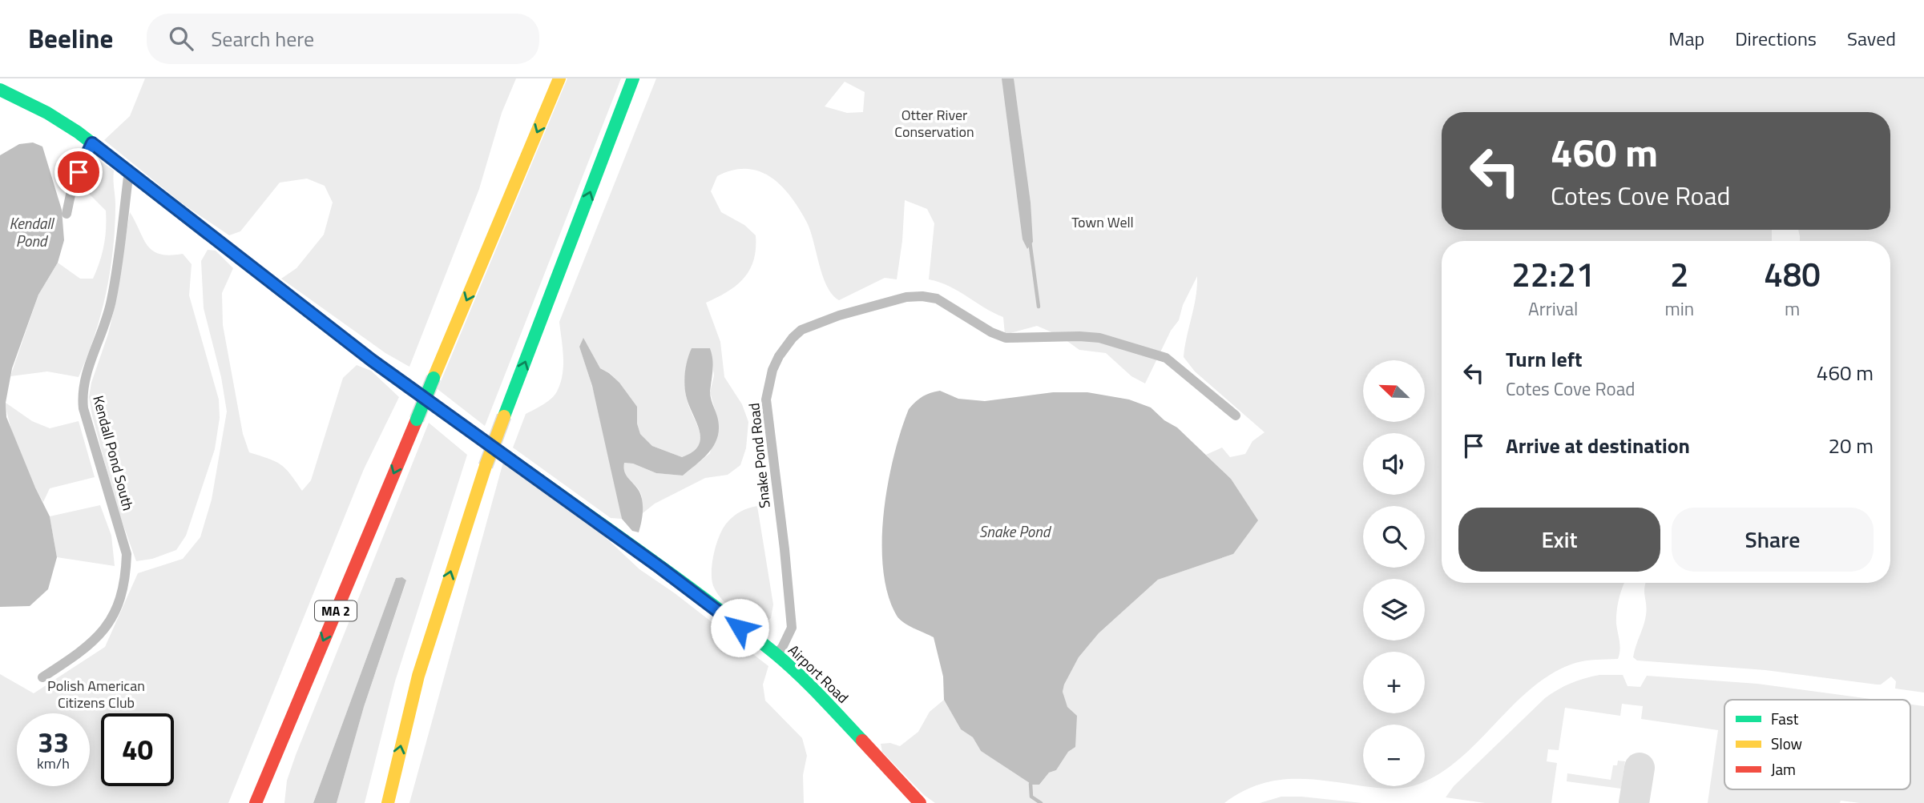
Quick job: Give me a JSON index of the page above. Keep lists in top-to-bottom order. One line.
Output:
{"streets":{"main road":["MA 2","Airport Road"],"street":["Kendall Pond South","Snake Pond Road"]},"crossings":[["Kendall Pond South","Airport Road"],["Snake Pond Road","Airport Road"]],"water":["Kendall Pond","Snake Pond"],"parks":["Otter River Conservation","Town Well","Polish American Citizens Club"],"legend":["Fast","Slow","Jam"],"north":"top left","page":{"header":"Beeline","search":"Search here","nav":["Map","Directions","Saved"],"turn":["460 m","Cotes Cove Road"],"eta":["22:21","Arrival","2","min","480","m"],"list":[{"name":"Turn left","note":"Cotes Cove Road","value":"460 m"},{"name":"Arrive at destination","value":"20 m"}],"map_buttons":["+","−"],"buttons":["Exit","Share"],"speed":"33 km/h","limit":"40"}}
